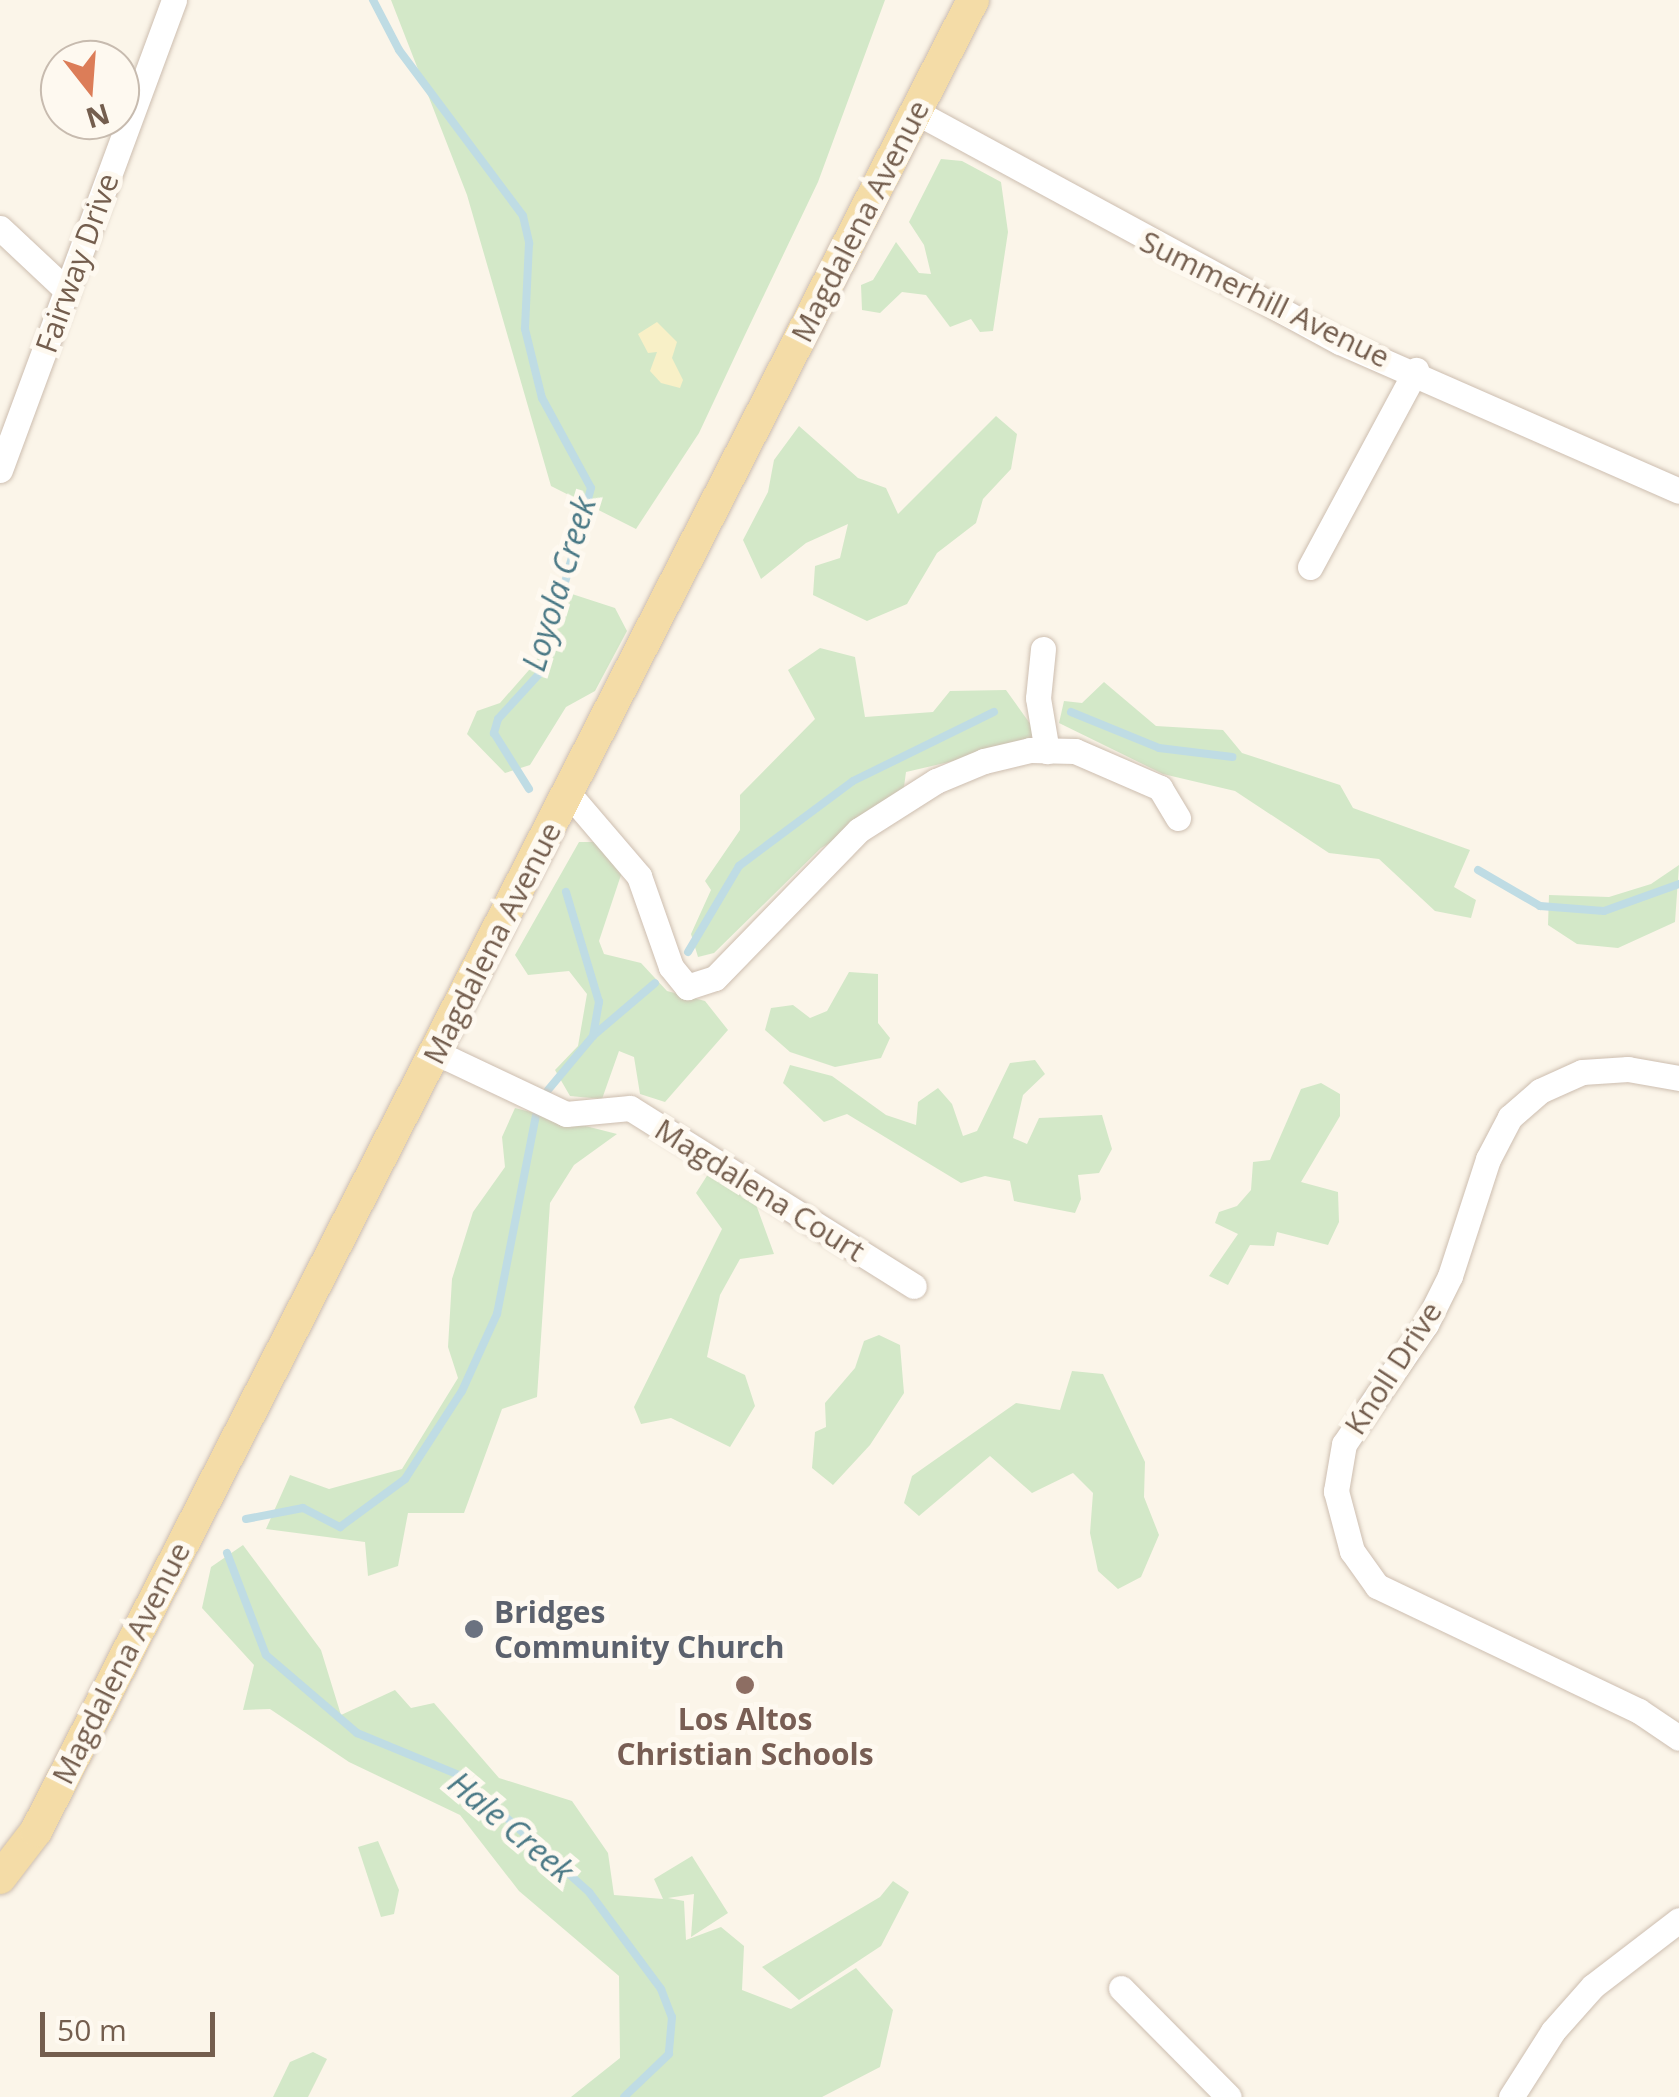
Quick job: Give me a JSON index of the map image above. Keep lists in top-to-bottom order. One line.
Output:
{"streets":{"main road":["Magdalena Avenue"],"street":["Fairway Drive","Summerhill Avenue","Magdalena Court","Knoll Drive"]},"crossings":[["Magdalena Avenue","Summerhill Avenue"],["Magdalena Avenue","Magdalena Court"]],"water":["Loyola Creek","Hale Creek"],"places":["Bridges Community Church","Los Altos Christian Schools"],"scale_bar":"50 m","north":"bottom"}
